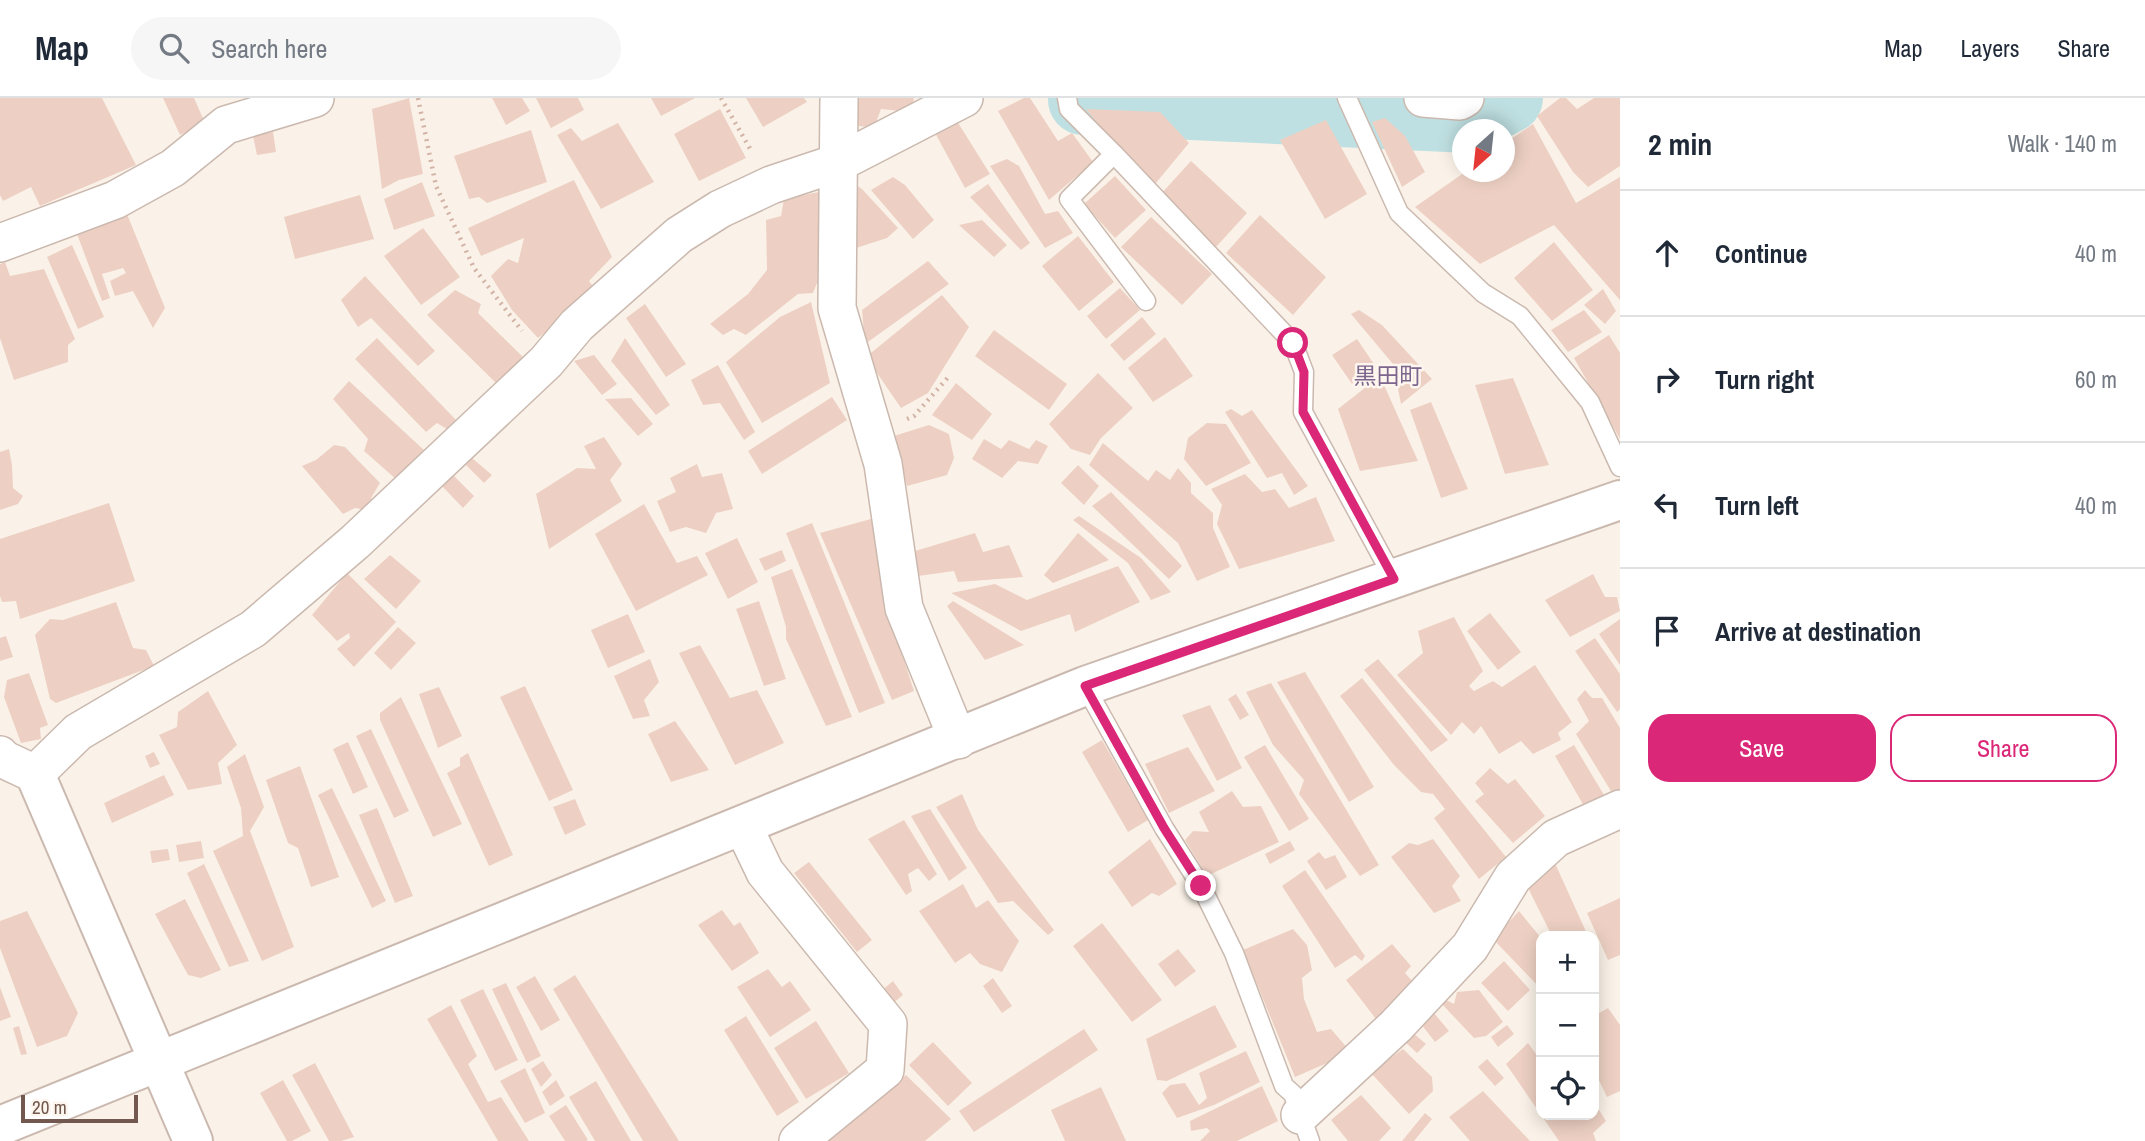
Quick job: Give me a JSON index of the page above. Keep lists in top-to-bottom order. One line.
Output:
{"districts":["黒田町"],"scale_bar":"20 m","north":"bottom left","page":{"header":"Map","search":"Search here","nav":["Map","Layers","Share"],"heading":["2 min","Walk · 140 m"],"list":[["Continue","40 m"],["Turn right","60 m"],["Turn left","40 m"],"Arrive at destination"],"buttons":["Save","Share"],"map_buttons":["+","−"],"scale":"20 m"}}
